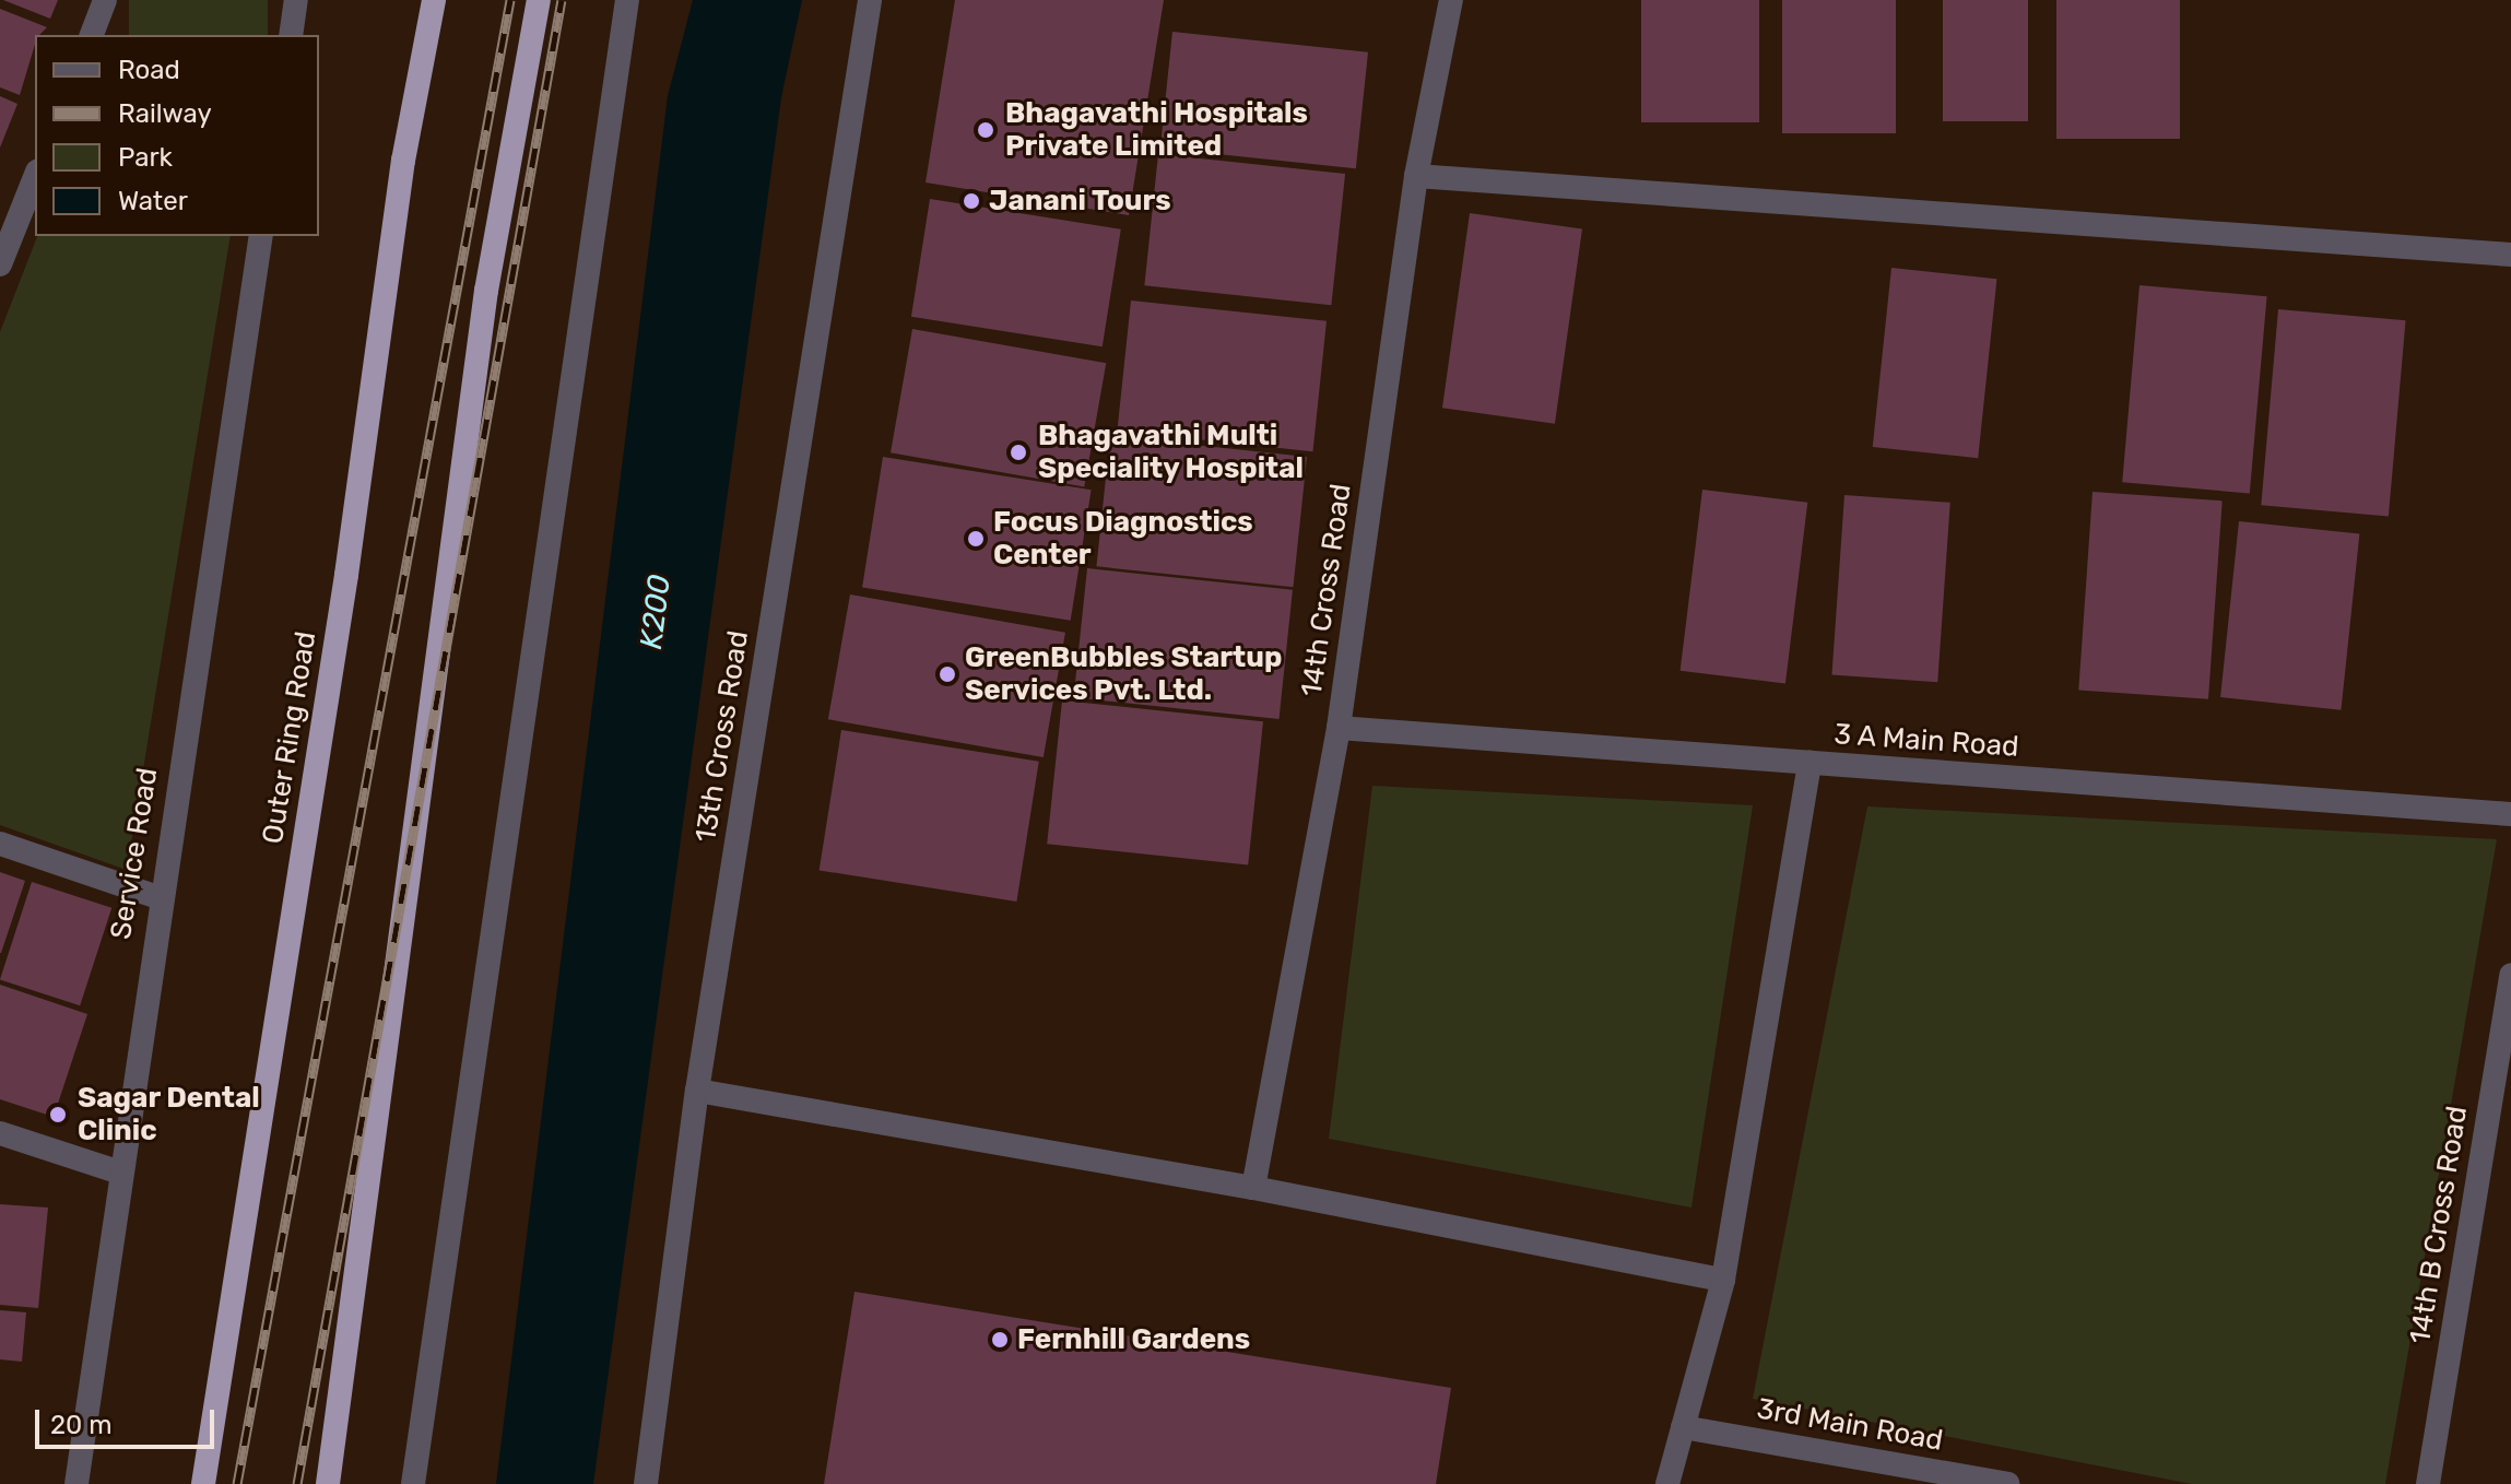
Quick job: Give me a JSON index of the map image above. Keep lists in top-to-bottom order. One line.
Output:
{"streets":{"highway":["Outer Ring Road"],"street":["14th Cross Road","13th Cross Road","3 A Main Road","Service Road","14th B Cross Road","3rd Main Road"]},"crossings":[["14th Cross Road","3 A Main Road"]],"water":["K200"],"places":["Bhagavathi Hospitals Private Limited","Janani Tours","Bhagavathi Multi Speciality Hospital","Focus Diagnostics Center","GreenBubbles Startup Services Pvt. Ltd.","Sagar Dental Clinic","Fernhill Gardens"],"legend":["Road","Railway","Park","Water"],"scale_bar":"20 m"}
